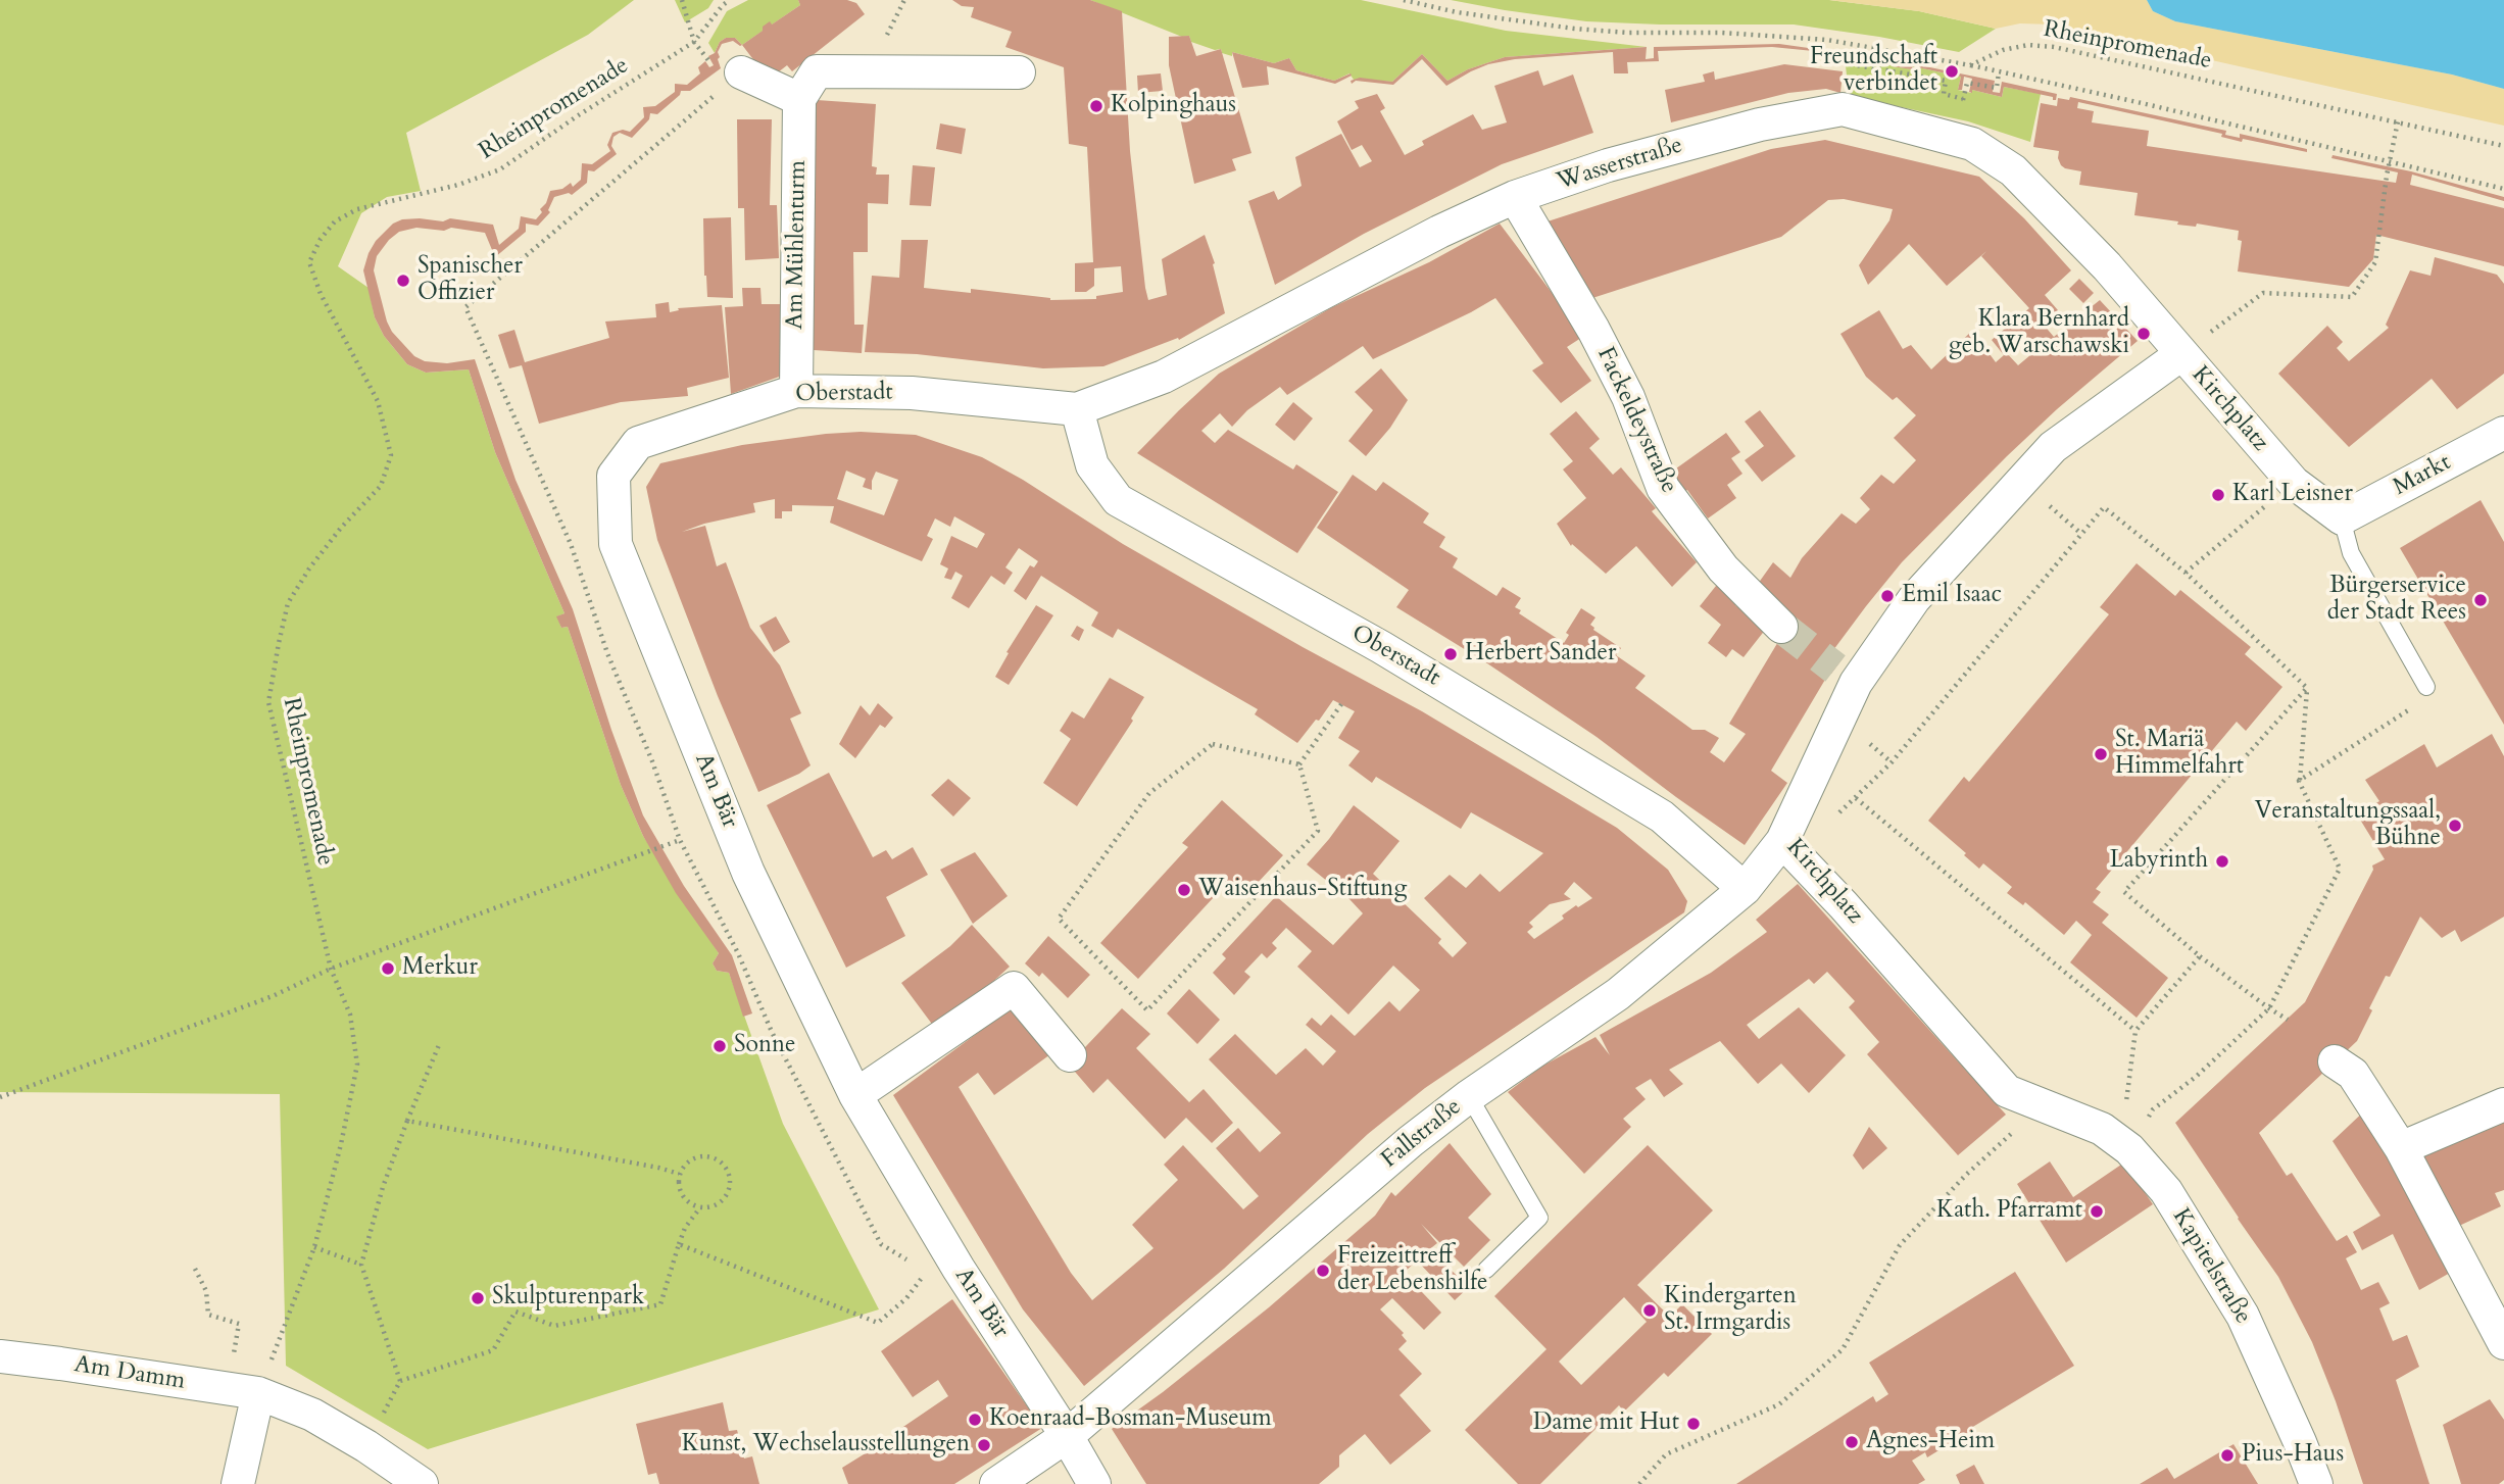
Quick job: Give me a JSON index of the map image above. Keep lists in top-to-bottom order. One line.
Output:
{"streets":{"street":["Wasserstraße","Am Mühlenturm","Oberstadt","Kirchplatz","Fackeldeystraße","Markt","Am Bär","Fallstraße","Kapitelstraße","Am Damm"],"path":["Rheinpromenade"]},"crossings":[["Wasserstraße","Oberstadt"],["Wasserstraße","Kirchplatz"],["Wasserstraße","Fackeldeystraße"],["Am Mühlenturm","Oberstadt"],["Oberstadt","Am Bär"],["Oberstadt","Fallstraße"],["Kirchplatz","Markt"],["Kirchplatz","Fallstraße"],["Kirchplatz","Kapitelstraße"],["Am Bär","Fallstraße"]],"places":["Freundschaft verbindet","Kolpinghaus","Spanischer Offizier","Klara Bernhard geb. Warschawski","Karl Leisner","Emil Isaac","Bürgerservice der Stadt Rees","Herbert Sander","St. Mariä Himmelfahrt","Veranstaltungssaal, Bühne","Labyrinth","Waisenhaus-Stiftung","Merkur","Sonne","Kath. Pfarramt","Freizeittreff der Lebenshilfe","Skulpturenpark","Kindergarten St. Irmgardis","Koenraad-Bosman-Museum","Dame mit Hut","Agnes-Heim","Kunst, Wechselausstellungen","Pius-Haus"]}
